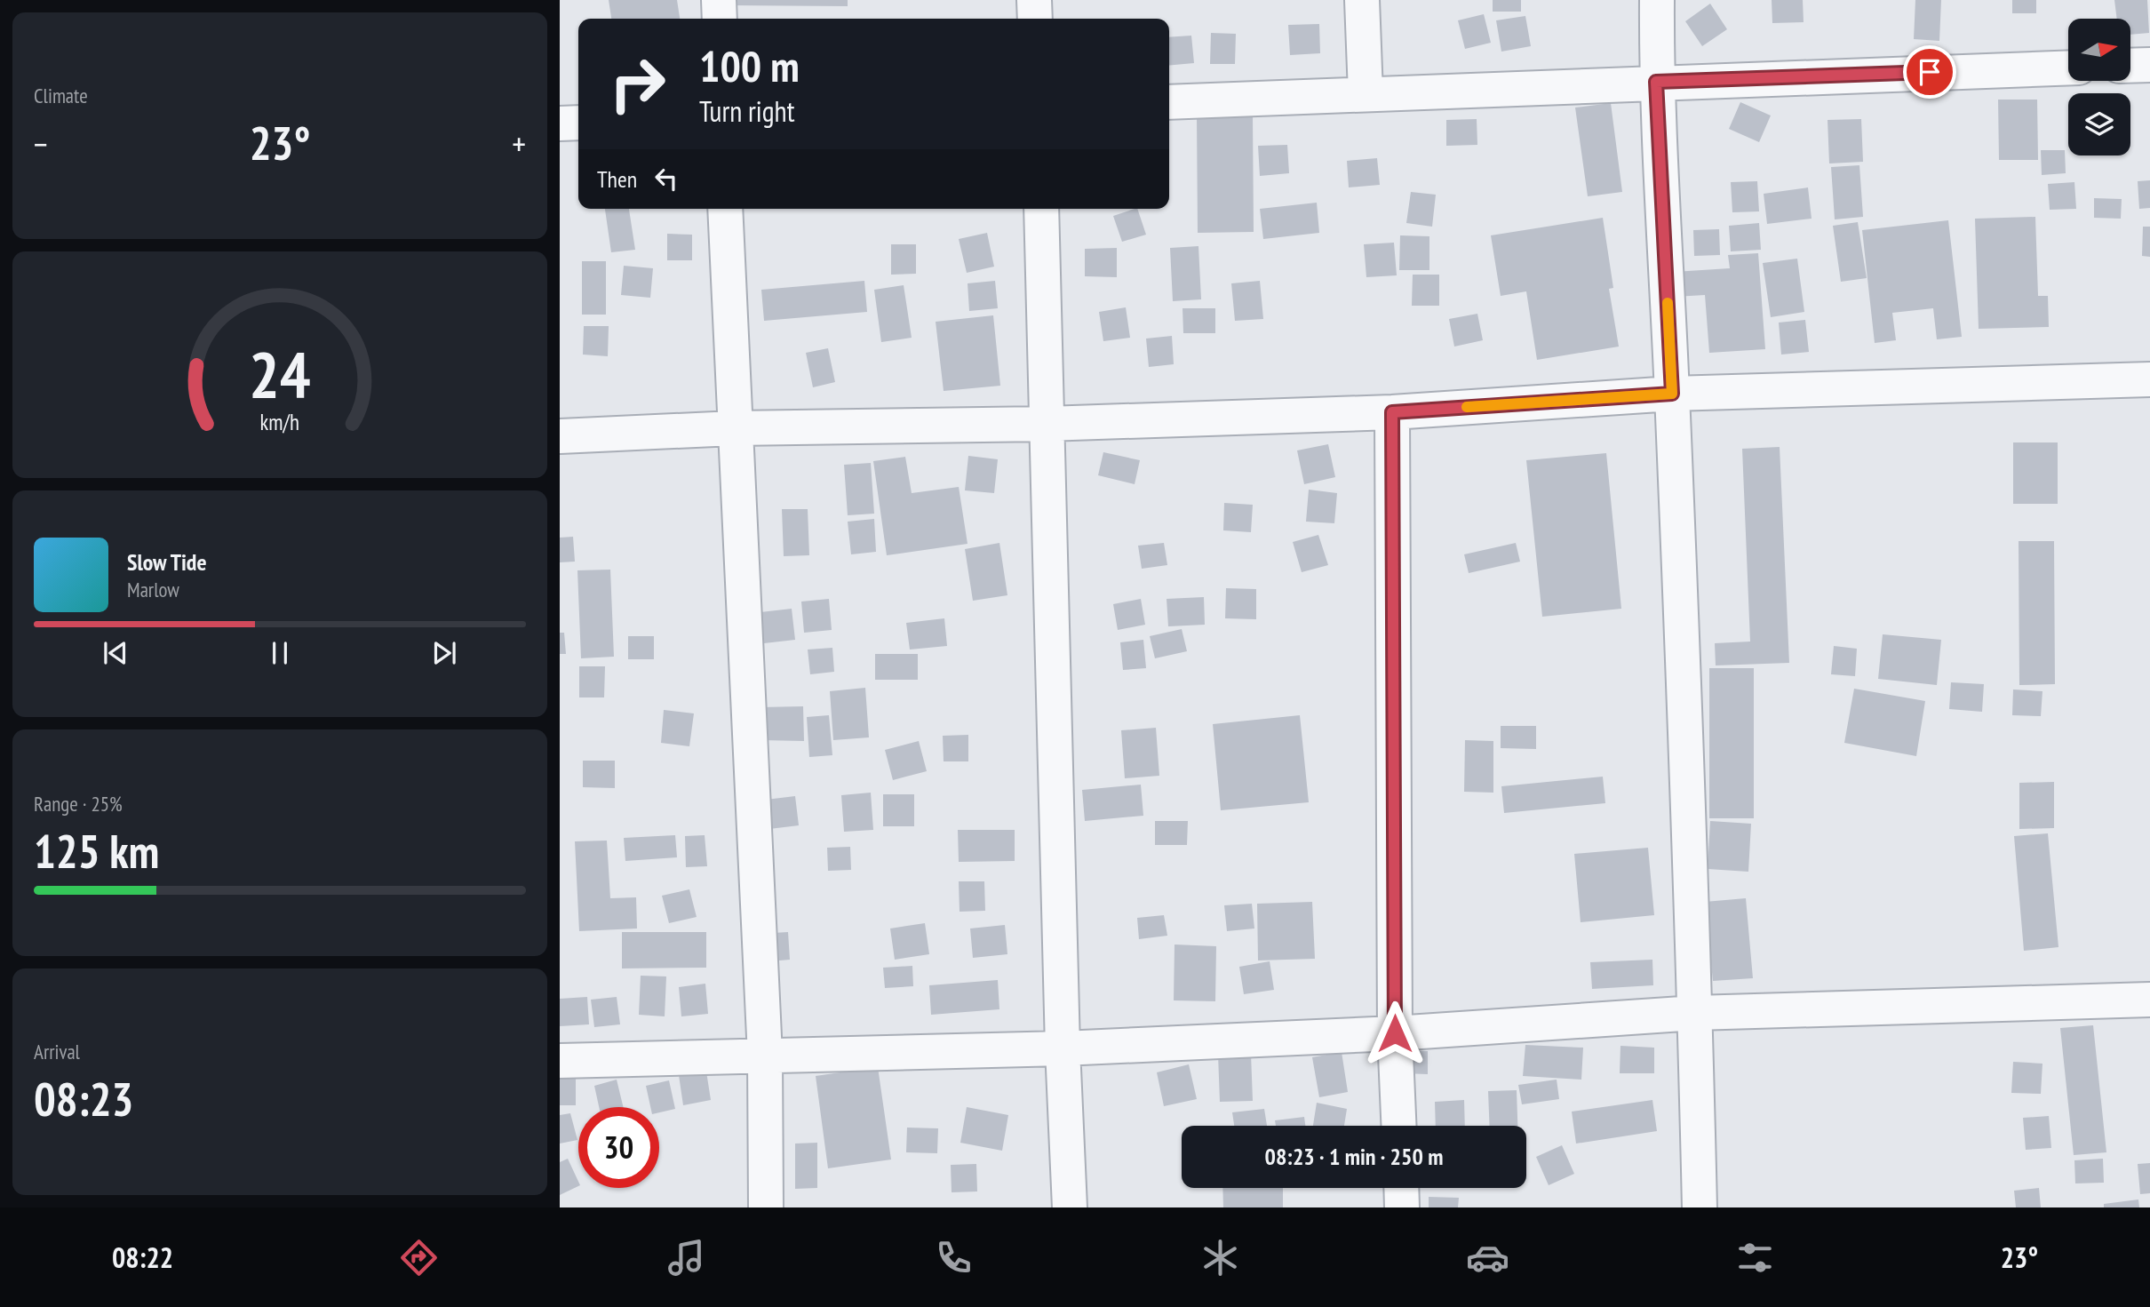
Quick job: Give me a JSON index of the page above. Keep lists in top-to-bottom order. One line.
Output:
{"north":"right","page":{"tile":["Climate",["Range · 25%","125 km"],["Arrival","08:23"]],"turn":["100 m","Turn right"],"heat":["−","23°","+"],"then":"Then","song":["Slow Tide","Marlow"],"limit":"30","trip":"08:23 · 1 min · 250 m","tabs":["08:22","23°"],"gauge":["24","km/h"]}}
